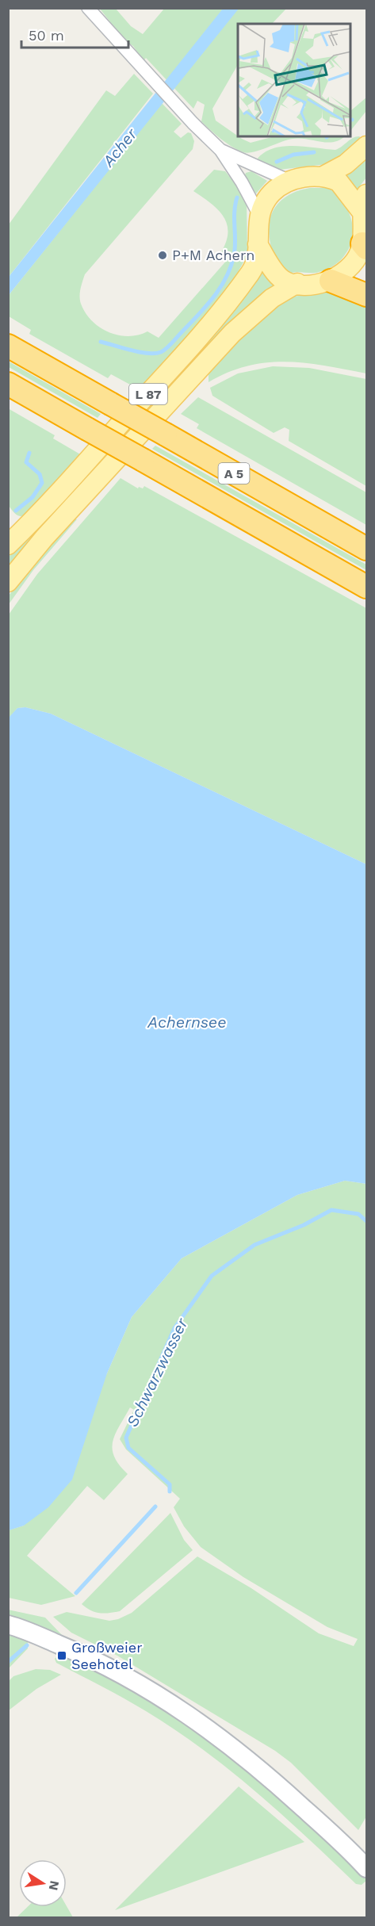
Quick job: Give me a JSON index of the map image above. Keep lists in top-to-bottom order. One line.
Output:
{"streets":{"highway":["A 5"],"main road":["L 87"]},"water":["Acher","Achernsee","Schwarzwasser"],"places":{"other":["P+M Achern"],"transit":["Großweier Seehotel"]},"scale_bar":"50 m","north":"right"}
